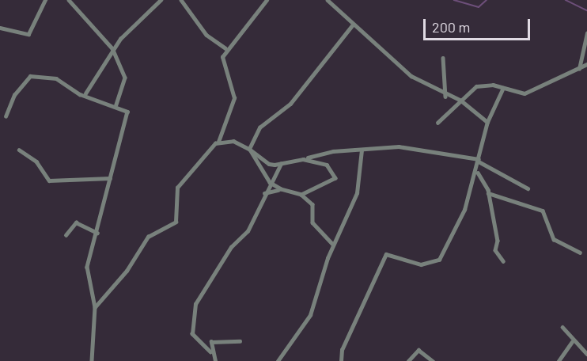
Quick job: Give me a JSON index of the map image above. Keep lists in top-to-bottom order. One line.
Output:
{"scale_bar":"200 m"}
